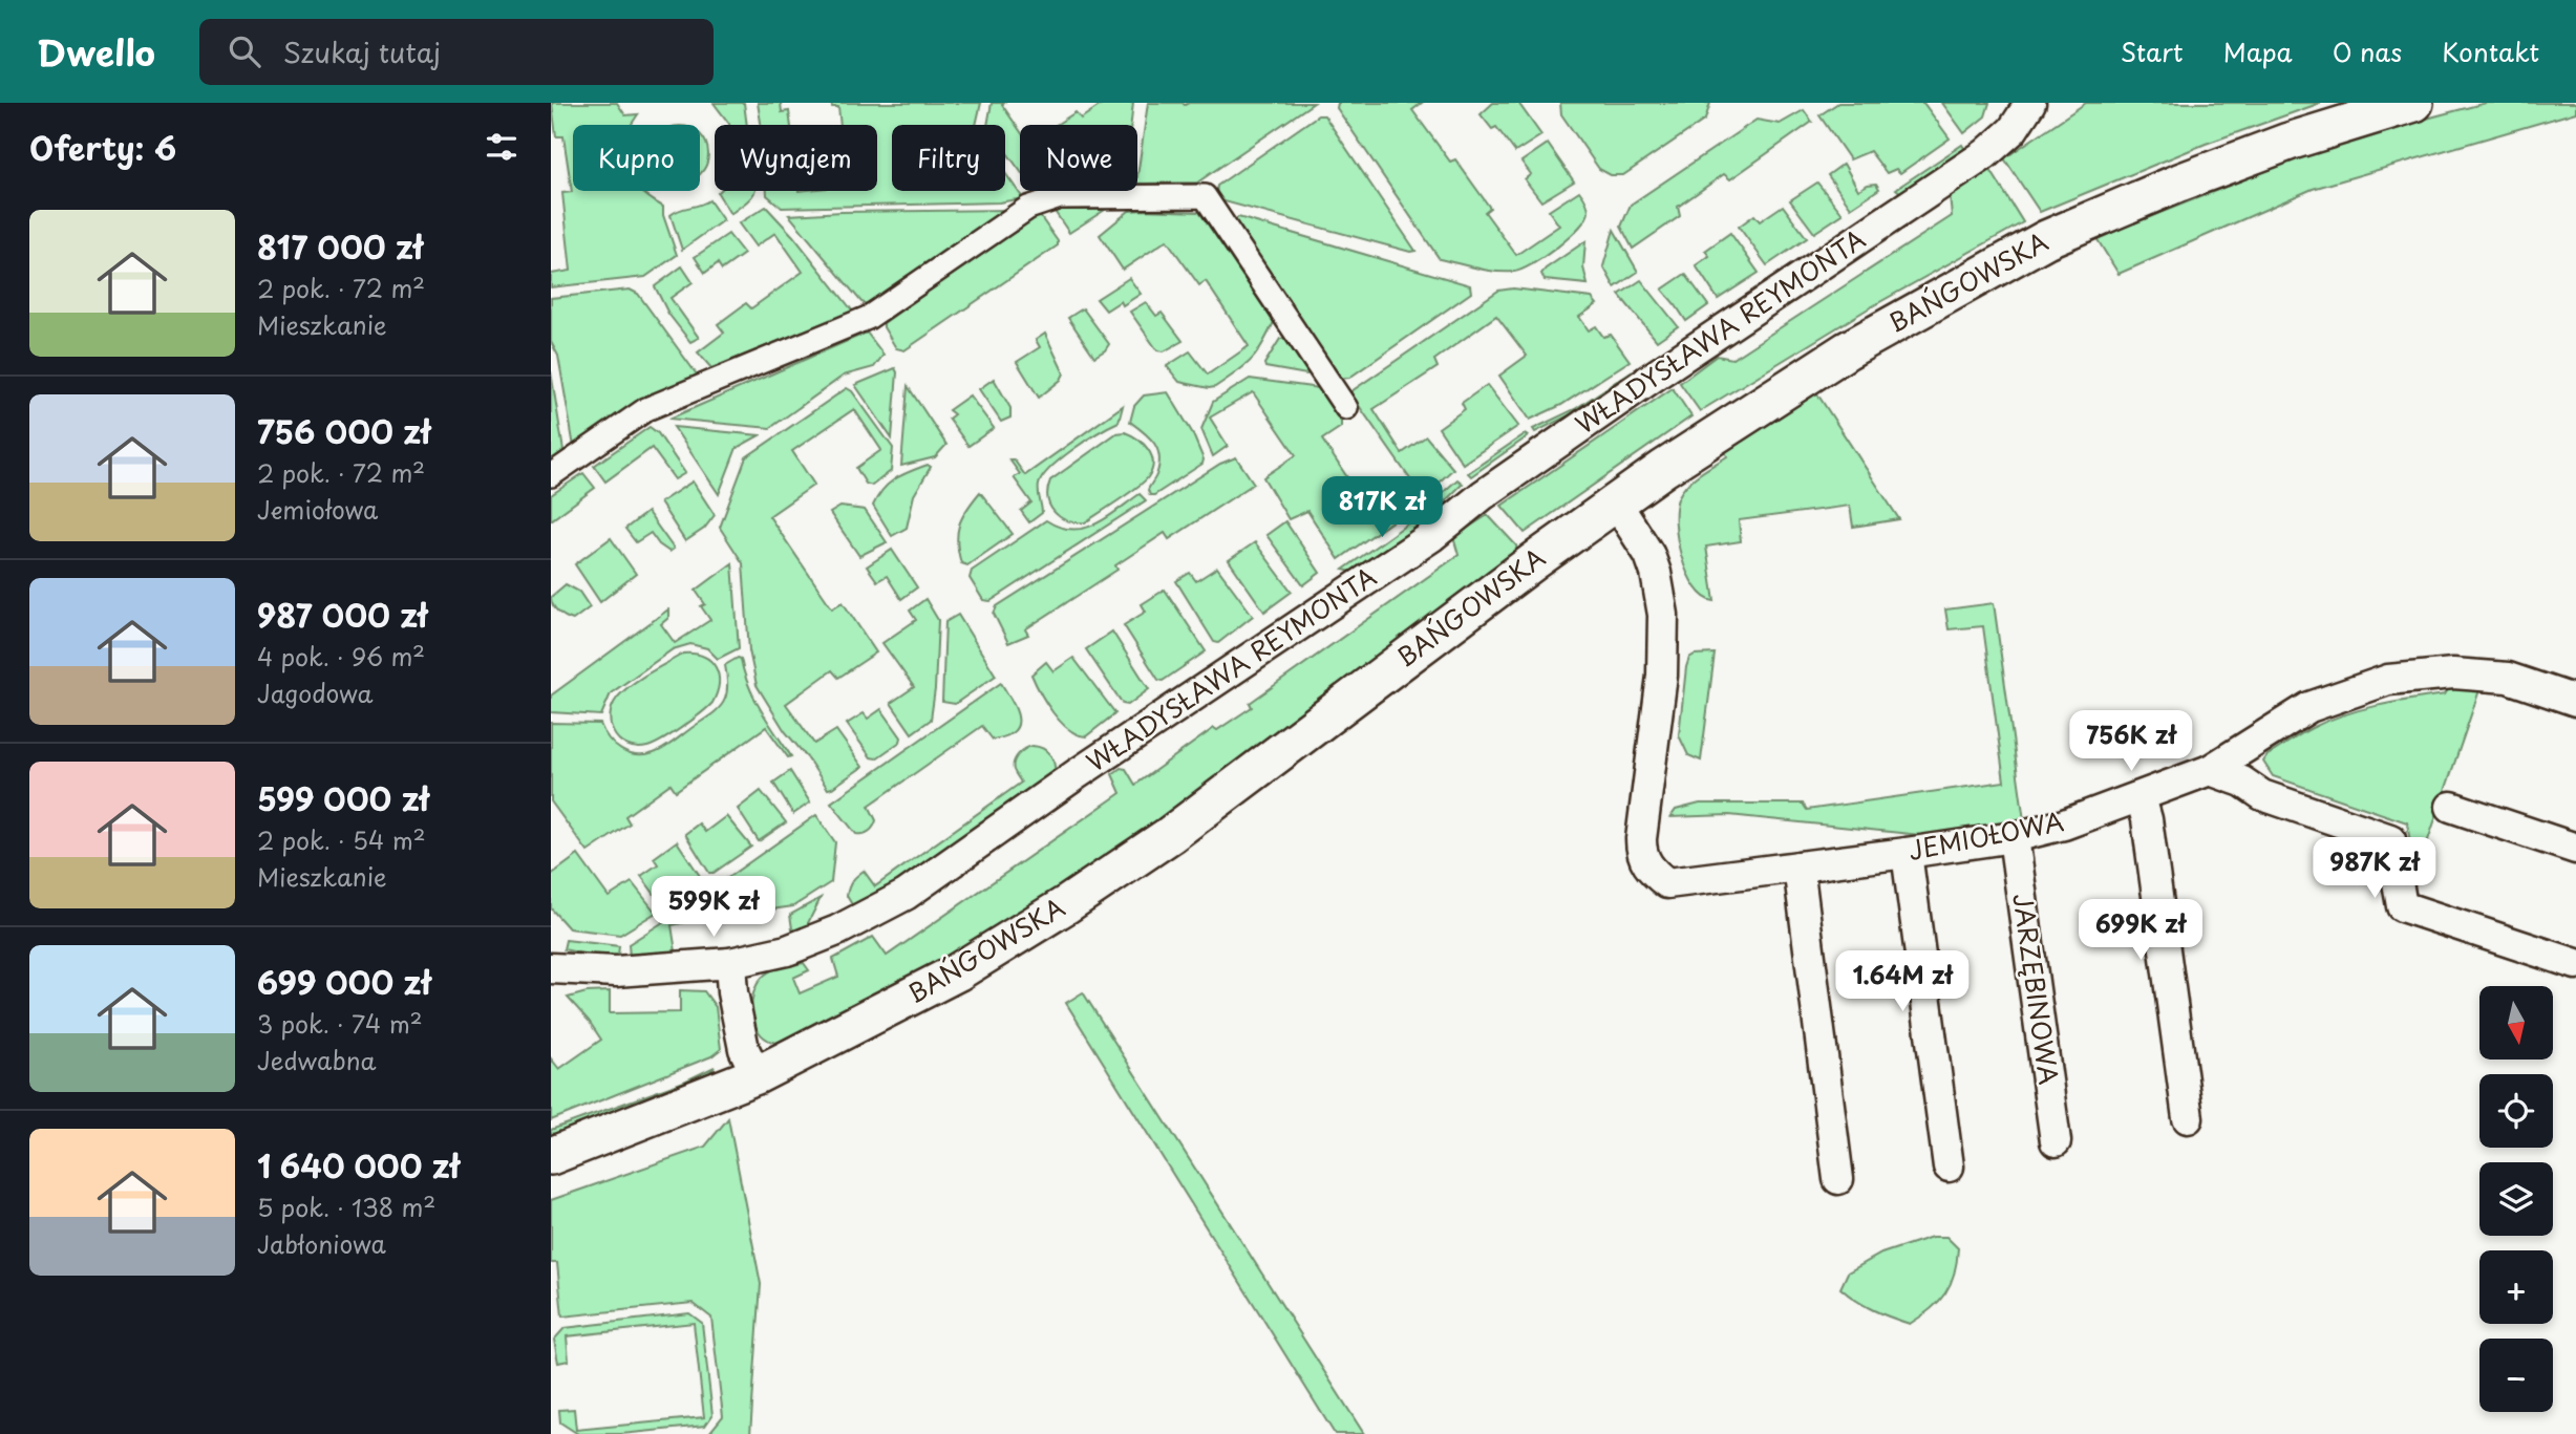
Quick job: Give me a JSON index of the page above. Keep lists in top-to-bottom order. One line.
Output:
{"streets":{"street":["BAŃGOWSKA","WŁADYSŁAWA REYMONTA","JEMIOŁOWA","JARZĘBINOWA"]},"crossings":[["BAŃGOWSKA","JEMIOŁOWA"],["JEMIOŁOWA","JARZĘBINOWA"]],"north":"bottom","page":{"header":"Dwello","search":"Szukaj tutaj","nav":["Start","Mapa","O nas","Kontakt"],"heading":"Oferty: 6","chip":["Kupno","Wynajem","Filtry","Nowe"],"list":[{"name":"817 000 zł","note":"2 pok. · 72 m² · Mieszkanie"},{"name":"756 000 zł","note":"2 pok. · 72 m² · Jemiołowa"},{"name":"987 000 zł","note":"4 pok. · 96 m² · Jagodowa"},{"name":"599 000 zł","note":"2 pok. · 54 m² · Mieszkanie"},{"name":"699 000 zł","note":"3 pok. · 74 m² · Jedwabna"},{"name":"1 640 000 zł","note":"5 pok. · 138 m² · Jabłoniowa"}],"price":["817K zł","756K zł","987K zł","599K zł","699K zł","1.64M zł"],"map_buttons":["+","−"]}}
